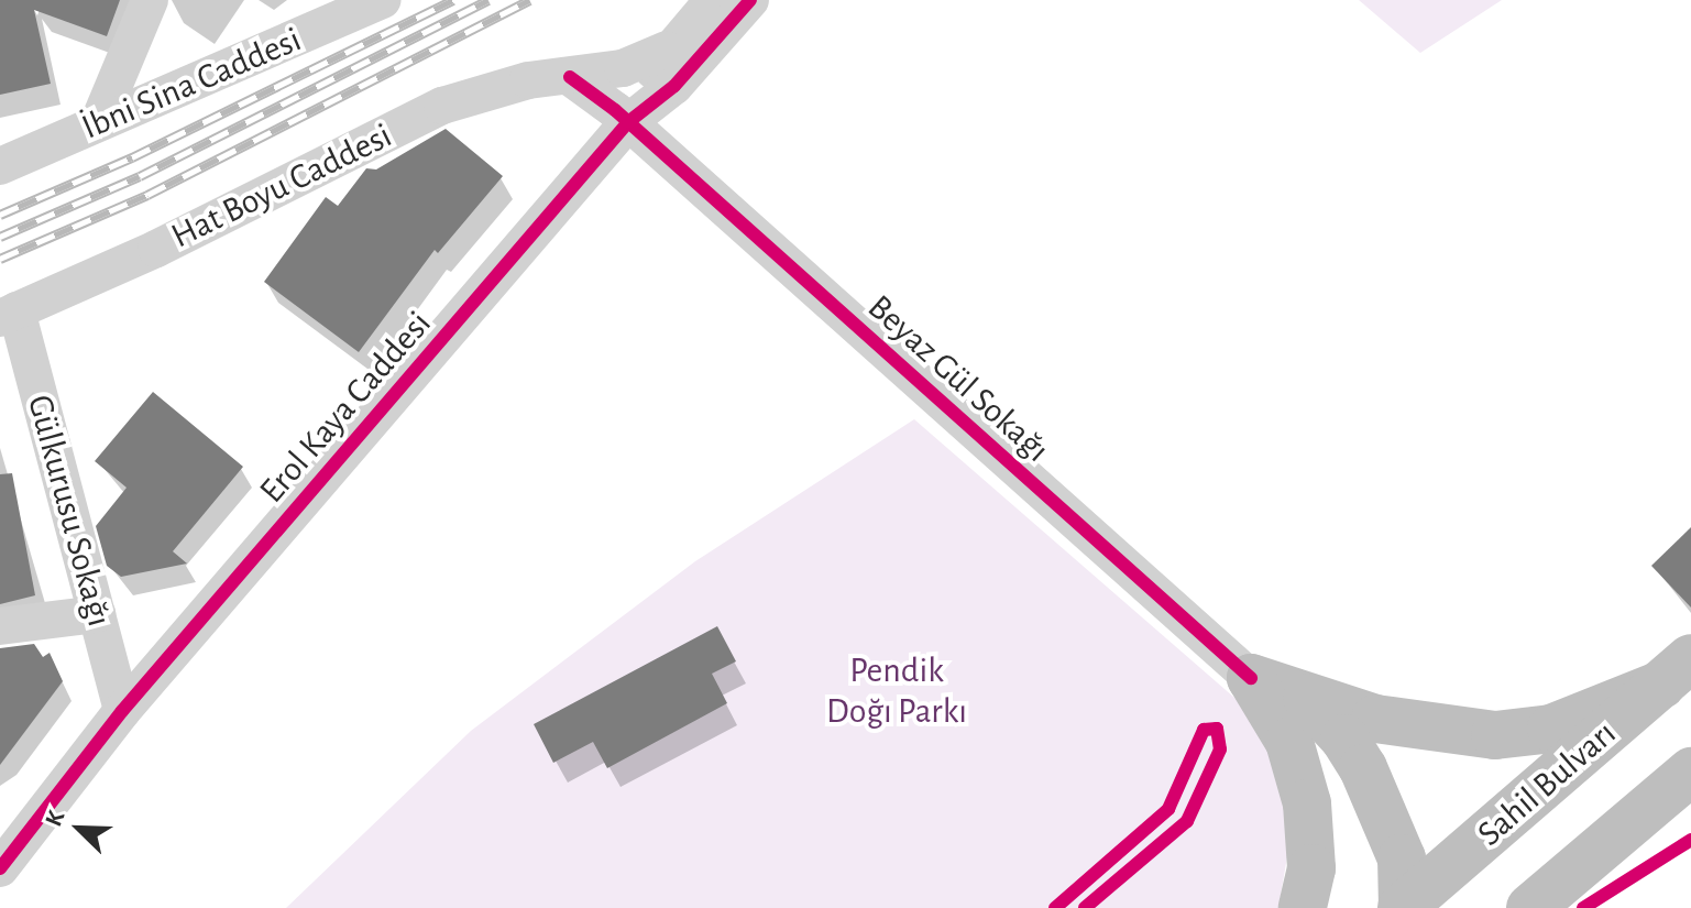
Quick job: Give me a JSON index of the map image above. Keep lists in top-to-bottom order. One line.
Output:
{"streets":{"highway":["Sahil Bulvarı"],"street":["İbni Sina Caddesi","Hat Boyu Caddesi","Beyaz Gül Sokağı","Erol Kaya Caddesi","Gülkurusu Sokağı"]},"crossings":[["Hat Boyu Caddesi","Beyaz Gül Sokağı"],["Hat Boyu Caddesi","Erol Kaya Caddesi"],["Hat Boyu Caddesi","Gülkurusu Sokağı"],["Beyaz Gül Sokağı","Erol Kaya Caddesi"],["Erol Kaya Caddesi","Gülkurusu Sokağı"]],"parks":["Pendik Doğı Parkı"],"north":"top left"}
